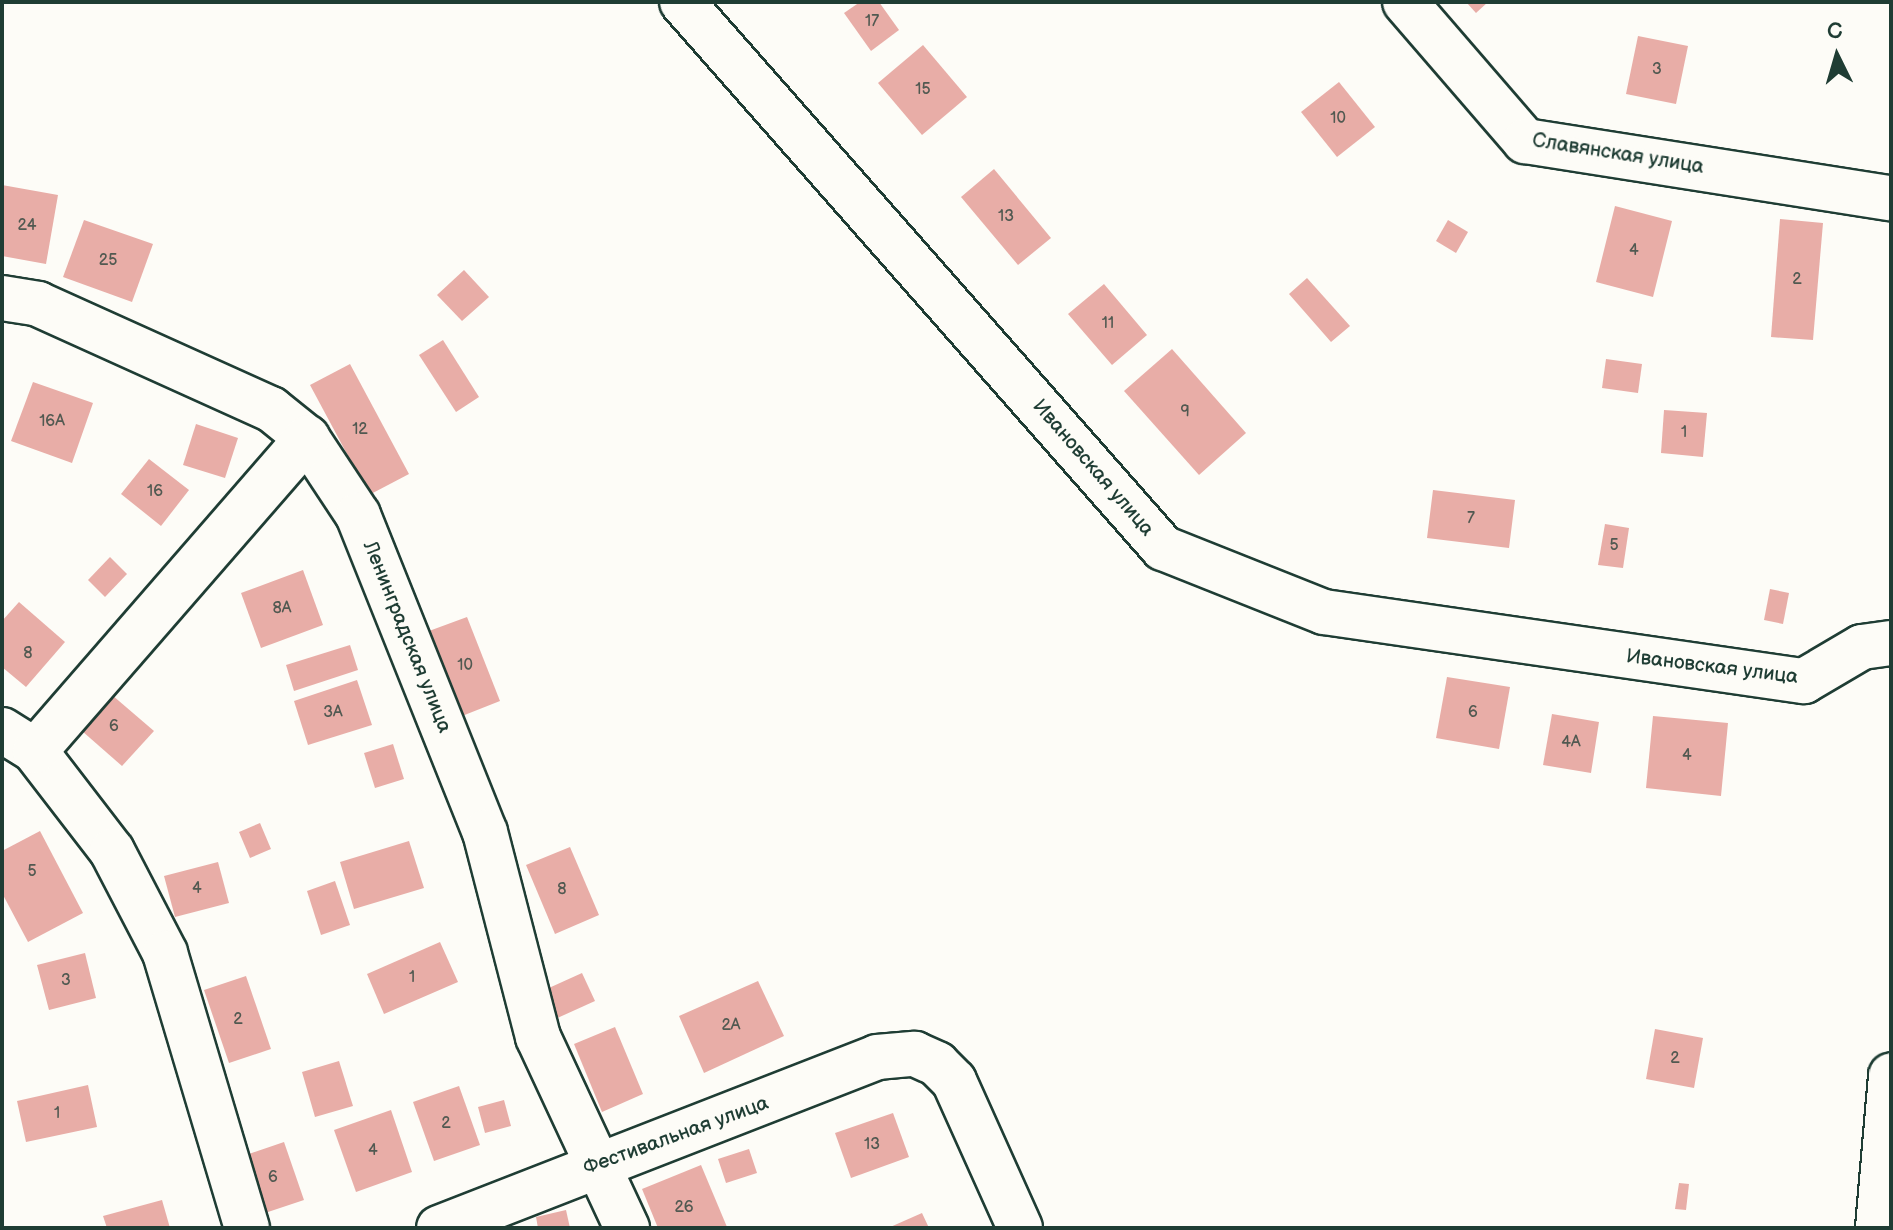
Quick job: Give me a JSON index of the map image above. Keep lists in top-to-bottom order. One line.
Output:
{"streets":{"street":["Славянская улица","Ивановская улица","Ленинградская улица","Фестивальная улица"]},"crossings":[["Ленинградская улица","Фестивальная улица"]],"house_numbers":["17","3","15","10","13","24","4","25","2","11","9","16А","12","1","16","7","5","8А","8","10","3А","6","6","4А","4","5","4","8","1","3","2","2А","2","1","2","13","4","6","26"],"north":"top"}
